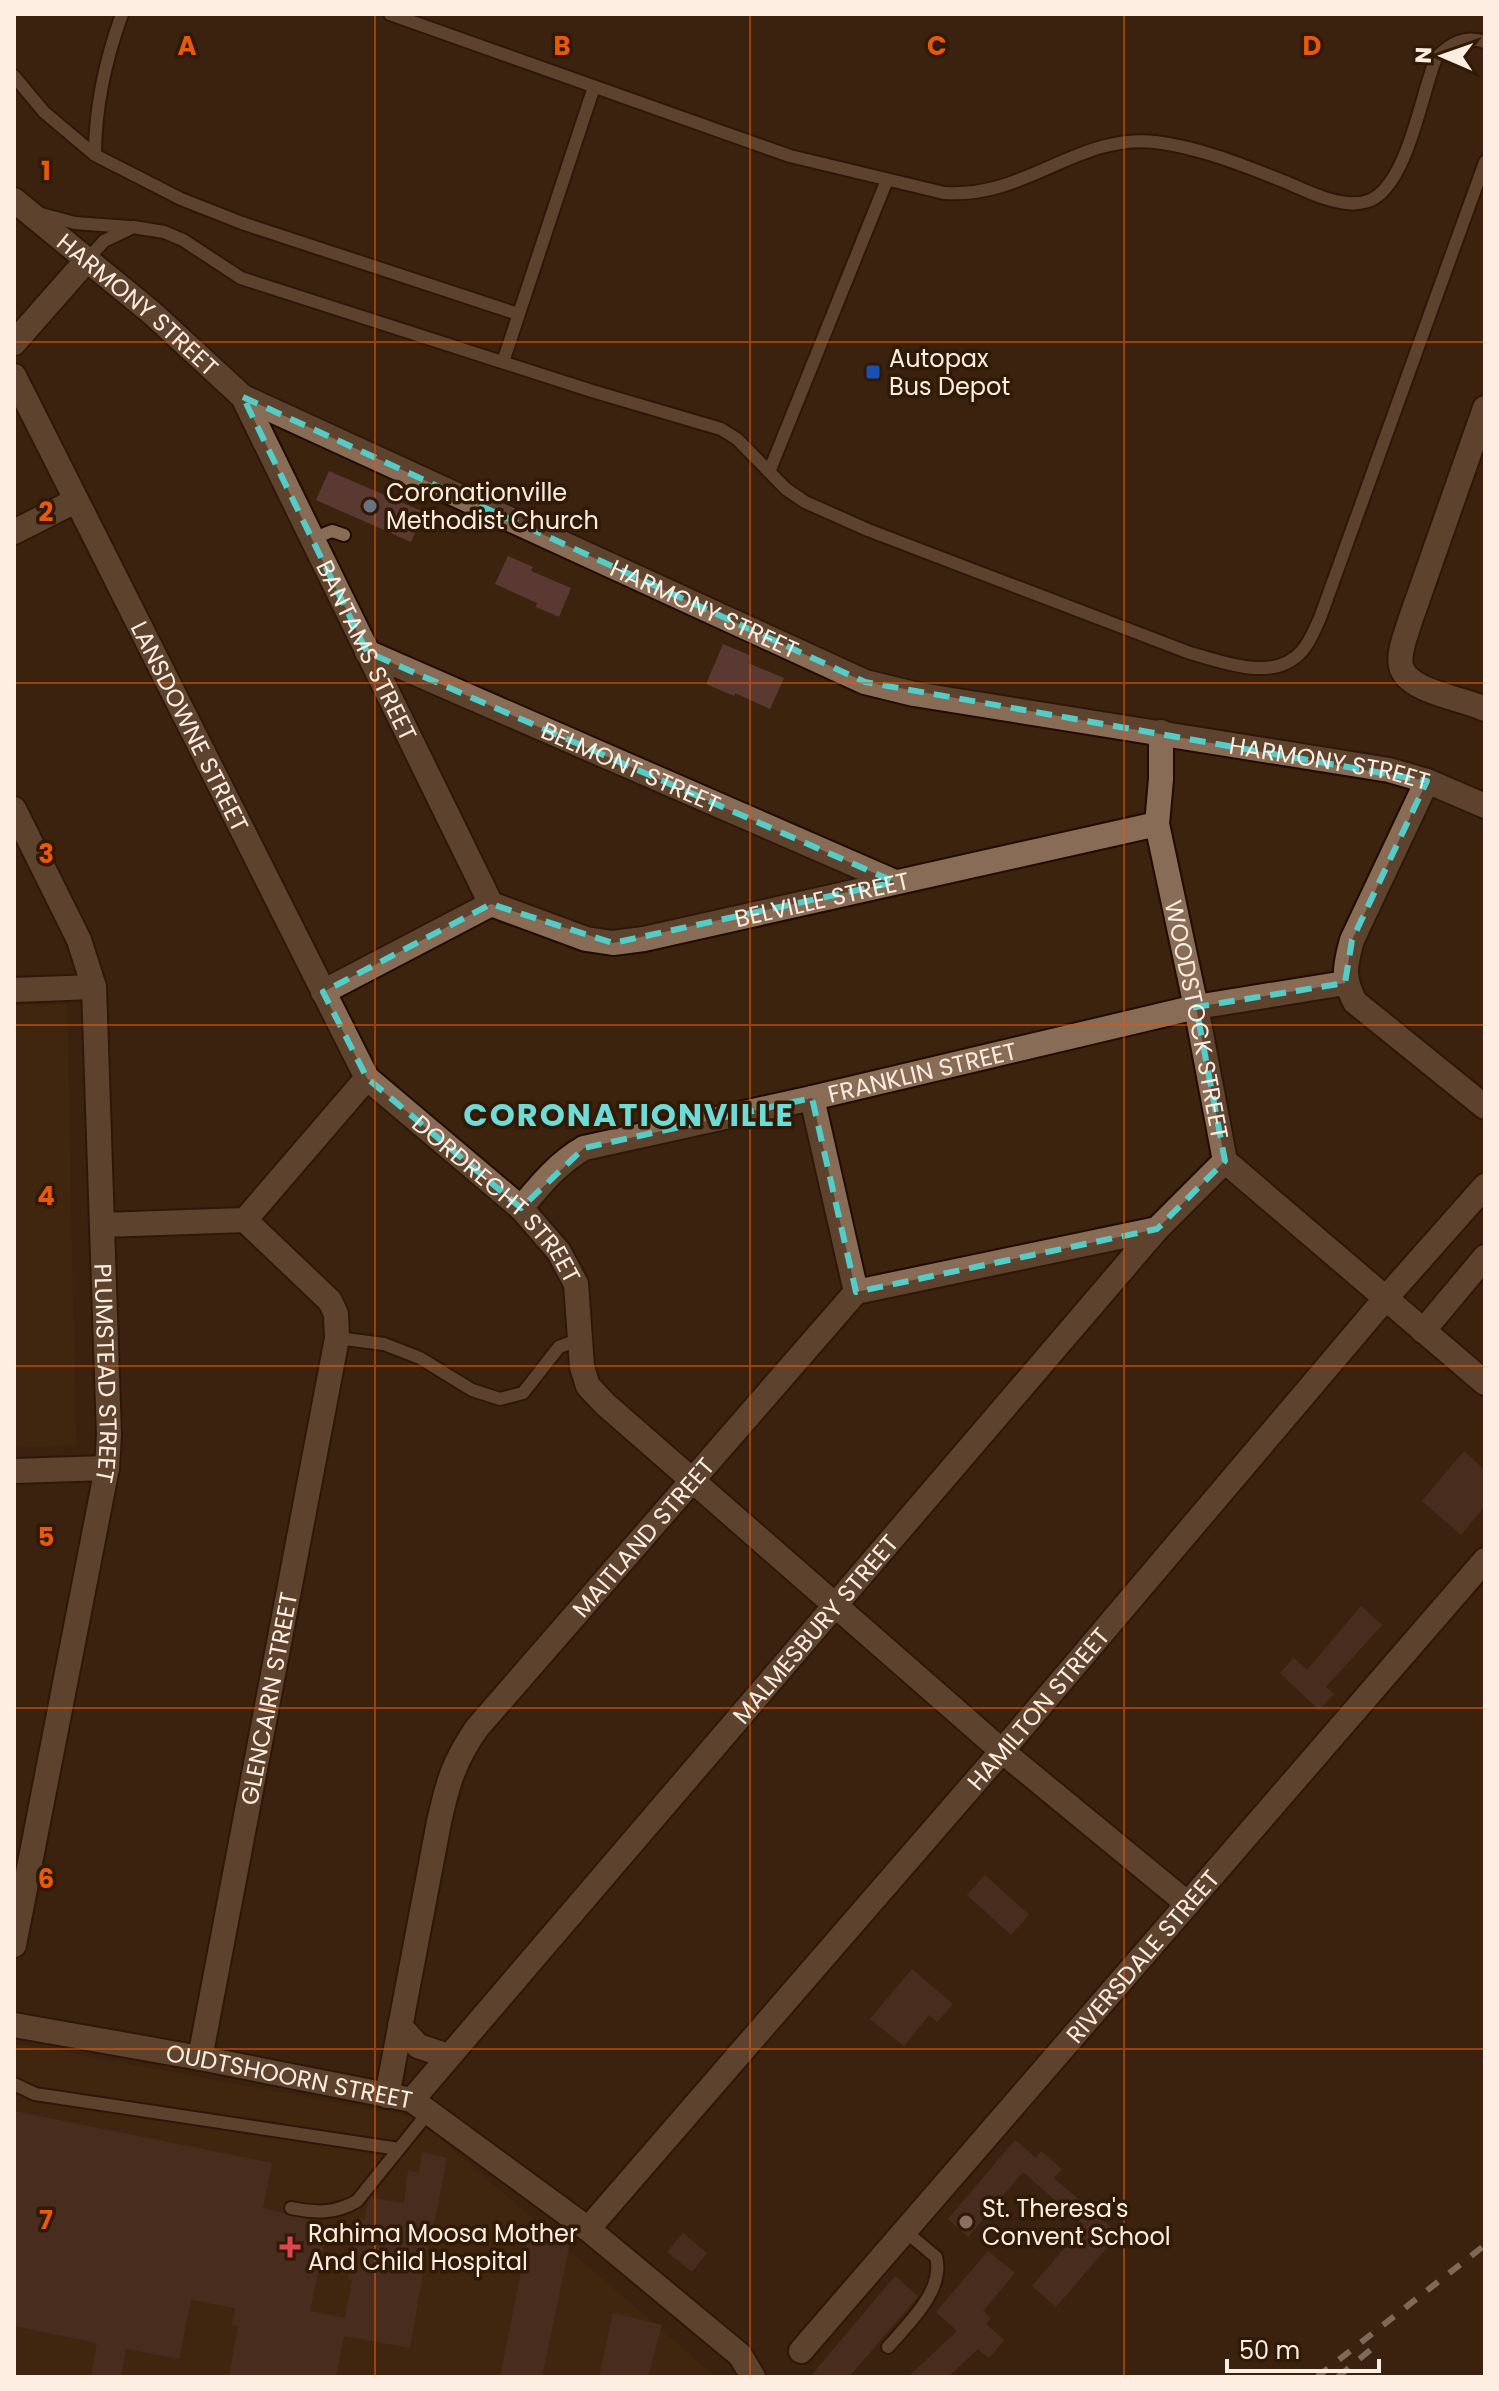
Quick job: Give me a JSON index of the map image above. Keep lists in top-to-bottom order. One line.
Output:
{"streets":{"street":["HARMONY STREET","BANTAMS STREET","LANSDOWNE STREET","BELMONT STREET","BELVILLE STREET","WOODSTOCK STREET","FRANKLIN STREET","DORDRECHT STREET","PLUMSTEAD STREET","MAITLAND STREET","MALMESBURY STREET","GLENCAIRN STREET","HAMILTON STREET","RIVERSDALE STREET","OUDTSHOORN STREET"]},"crossings":[["HARMONY STREET","BANTAMS STREET"],["HARMONY STREET","WOODSTOCK STREET"],["BANTAMS STREET","BELMONT STREET"],["BANTAMS STREET","BELVILLE STREET"],["LANSDOWNE STREET","DORDRECHT STREET"],["BELMONT STREET","BELVILLE STREET"],["BELVILLE STREET","WOODSTOCK STREET"],["WOODSTOCK STREET","FRANKLIN STREET"],["WOODSTOCK STREET","MALMESBURY STREET"],["WOODSTOCK STREET","HAMILTON STREET"],["FRANKLIN STREET","DORDRECHT STREET"],["DORDRECHT STREET","MAITLAND STREET"],["DORDRECHT STREET","MALMESBURY STREET"],["DORDRECHT STREET","HAMILTON STREET"],["DORDRECHT STREET","RIVERSDALE STREET"],["MAITLAND STREET","OUDTSHOORN STREET"],["MALMESBURY STREET","OUDTSHOORN STREET"],["GLENCAIRN STREET","OUDTSHOORN STREET"],["HAMILTON STREET","OUDTSHOORN STREET"]],"districts":["CORONATIONVILLE"],"places":{"transit":["Autopax Bus Depot"],"other":["Coronationville Methodist Church","St. Theresa's Convent School"],"health":["Rahima Moosa Mother And Child Hospital"]},"scale_bar":"50 m","north":"left","grid":{"columns":["A","B","C","D"],"rows":["1","2","3","4","5","6","7"]}}
